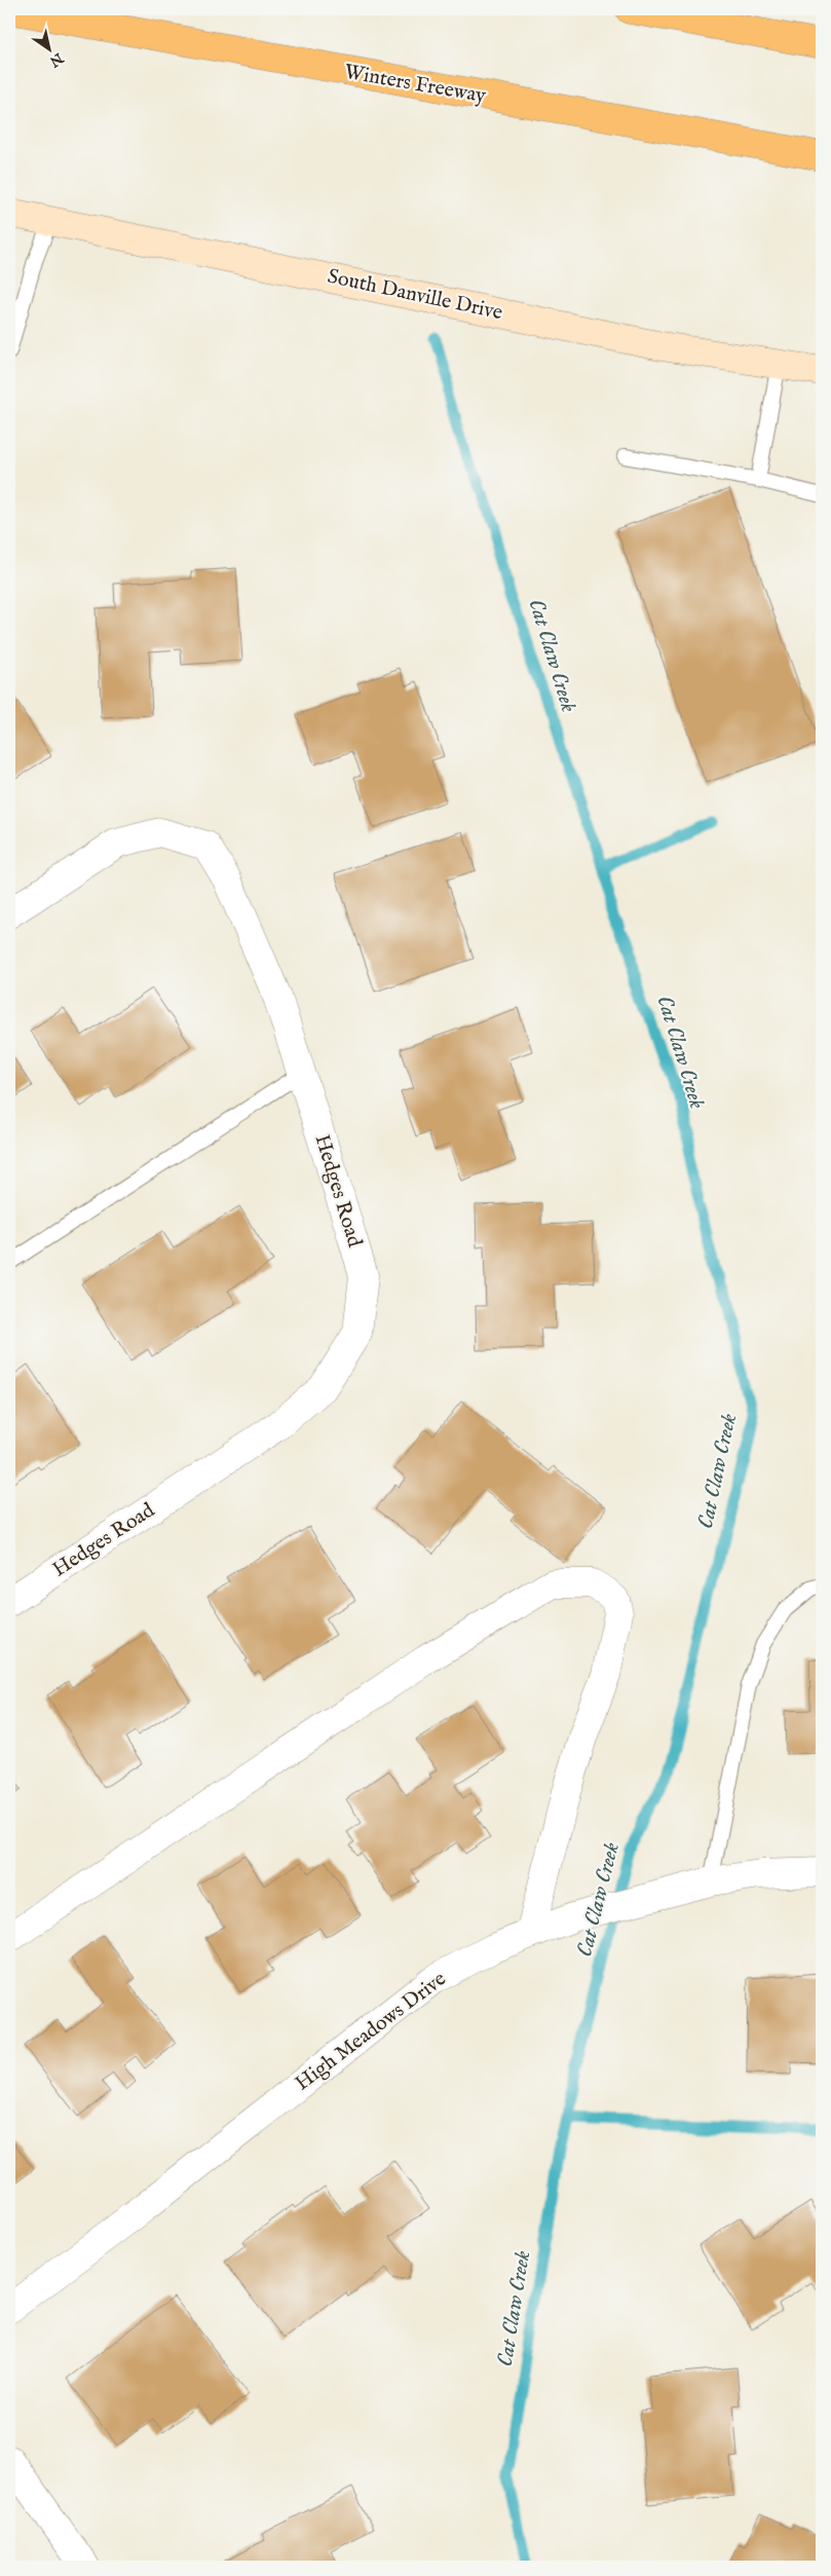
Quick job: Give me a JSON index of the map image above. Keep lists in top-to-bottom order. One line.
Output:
{"streets":{"highway":["Winters Freeway"],"main road":["South Danville Drive"],"street":["Hedges Road","High Meadows Drive"]},"water":["Cat Claw Creek"],"north":"bottom right"}
